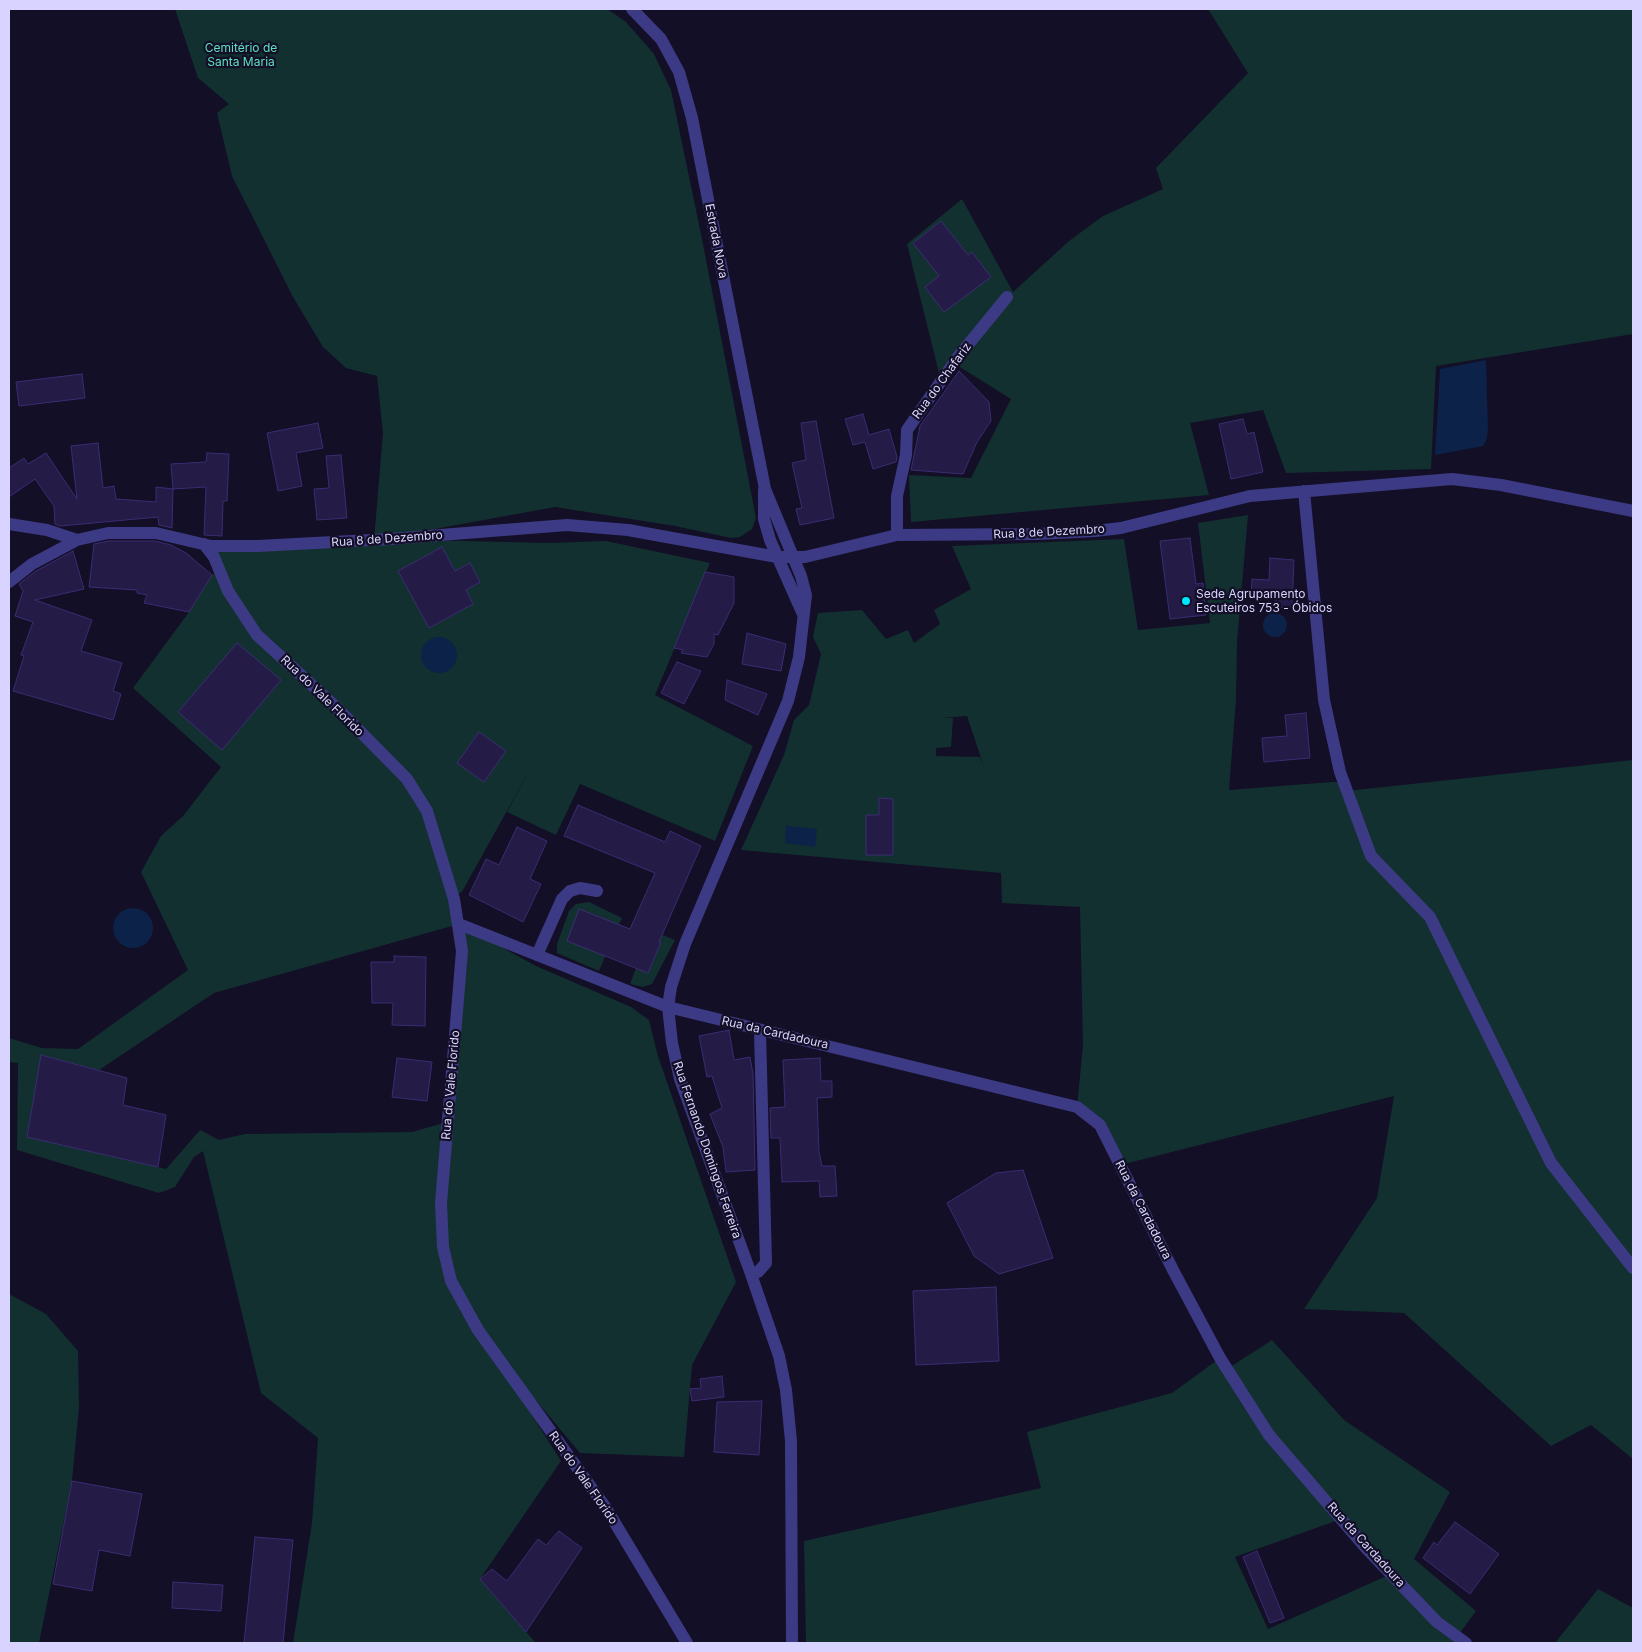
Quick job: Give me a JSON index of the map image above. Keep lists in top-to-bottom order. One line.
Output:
{"streets":{"street":["Estrada Nova","Rua do Chafariz","Rua 8 de Dezembro","Rua do Vale Florido","Rua da Cardadoura","Rua Fernando Domingos Ferreira"]},"crossings":[["Estrada Nova","Rua 8 de Dezembro"],["Estrada Nova","Rua Fernando Domingos Ferreira"],["Rua do Chafariz","Rua 8 de Dezembro"],["Rua 8 de Dezembro","Rua do Vale Florido"],["Rua 8 de Dezembro","Rua Fernando Domingos Ferreira"],["Rua do Vale Florido","Rua da Cardadoura"],["Rua da Cardadoura","Rua Fernando Domingos Ferreira"]],"parks":["Cemitério de Santa Maria"],"places":["Sede Agrupamento Escuteiros 753 - Óbidos"]}
